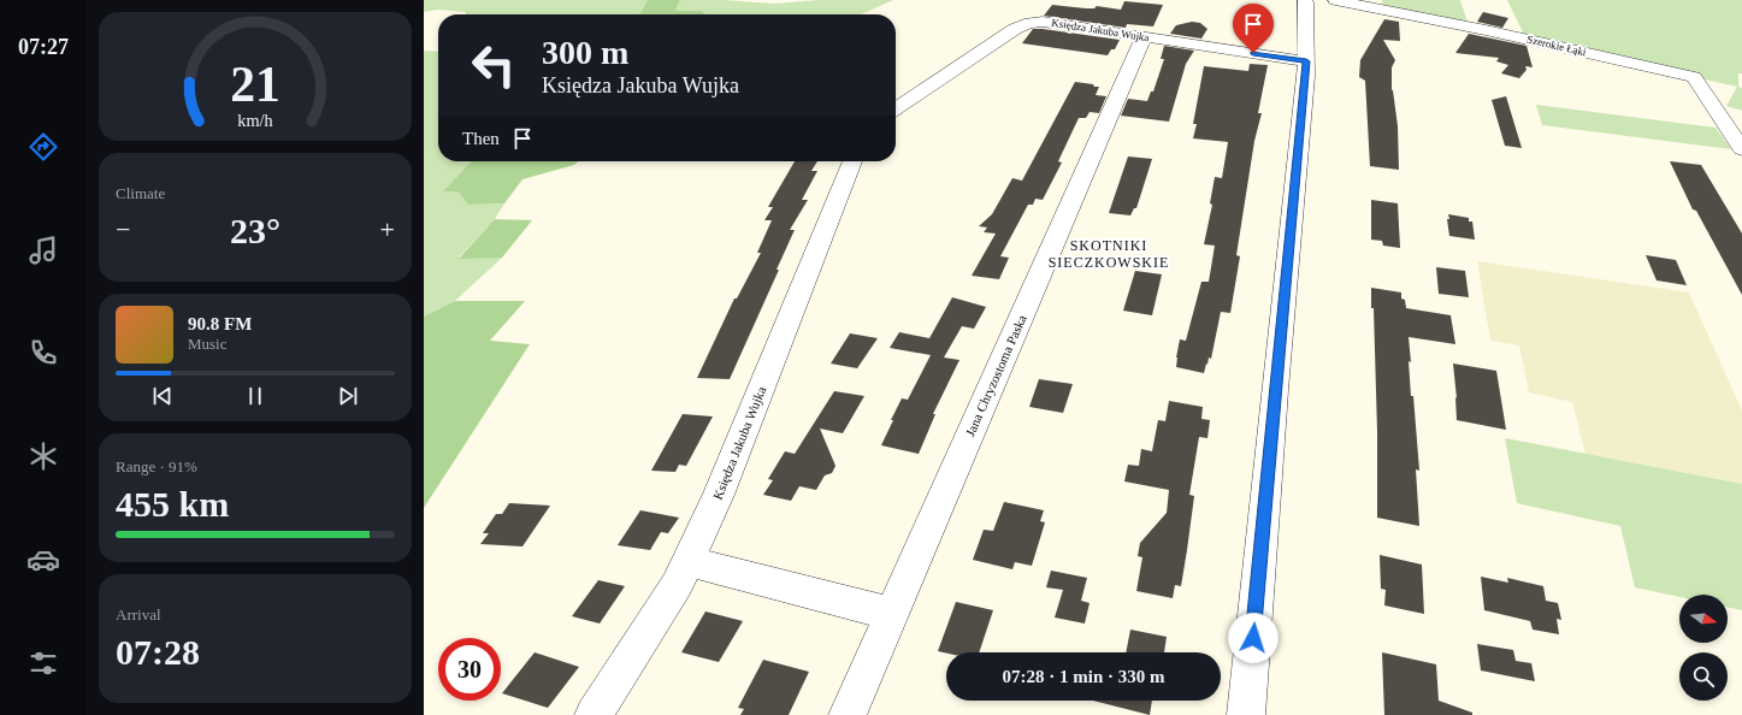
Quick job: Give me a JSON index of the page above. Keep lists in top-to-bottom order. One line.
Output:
{"streets":{"street":["Księdza Jakuba Wujka","Szerokie Łąki","Jana Chryzostoma Paska"]},"crossings":[["Księdza Jakuba Wujka","Jana Chryzostoma Paska"]],"districts":["SKOTNIKI SIECZKOWSKIE"],"north":"right","page":{"tabs":"07:27","turn":["300 m","Księdza Jakuba Wujka"],"then":"Then","tile":["Climate",["Range · 91%","455 km"],["Arrival","07:28"]],"heat":["−","23°","+"],"song":["90.8 FM","Music"],"limit":"30","trip":"07:28 · 1 min · 330 m","gauge":["21","km/h"]}}
